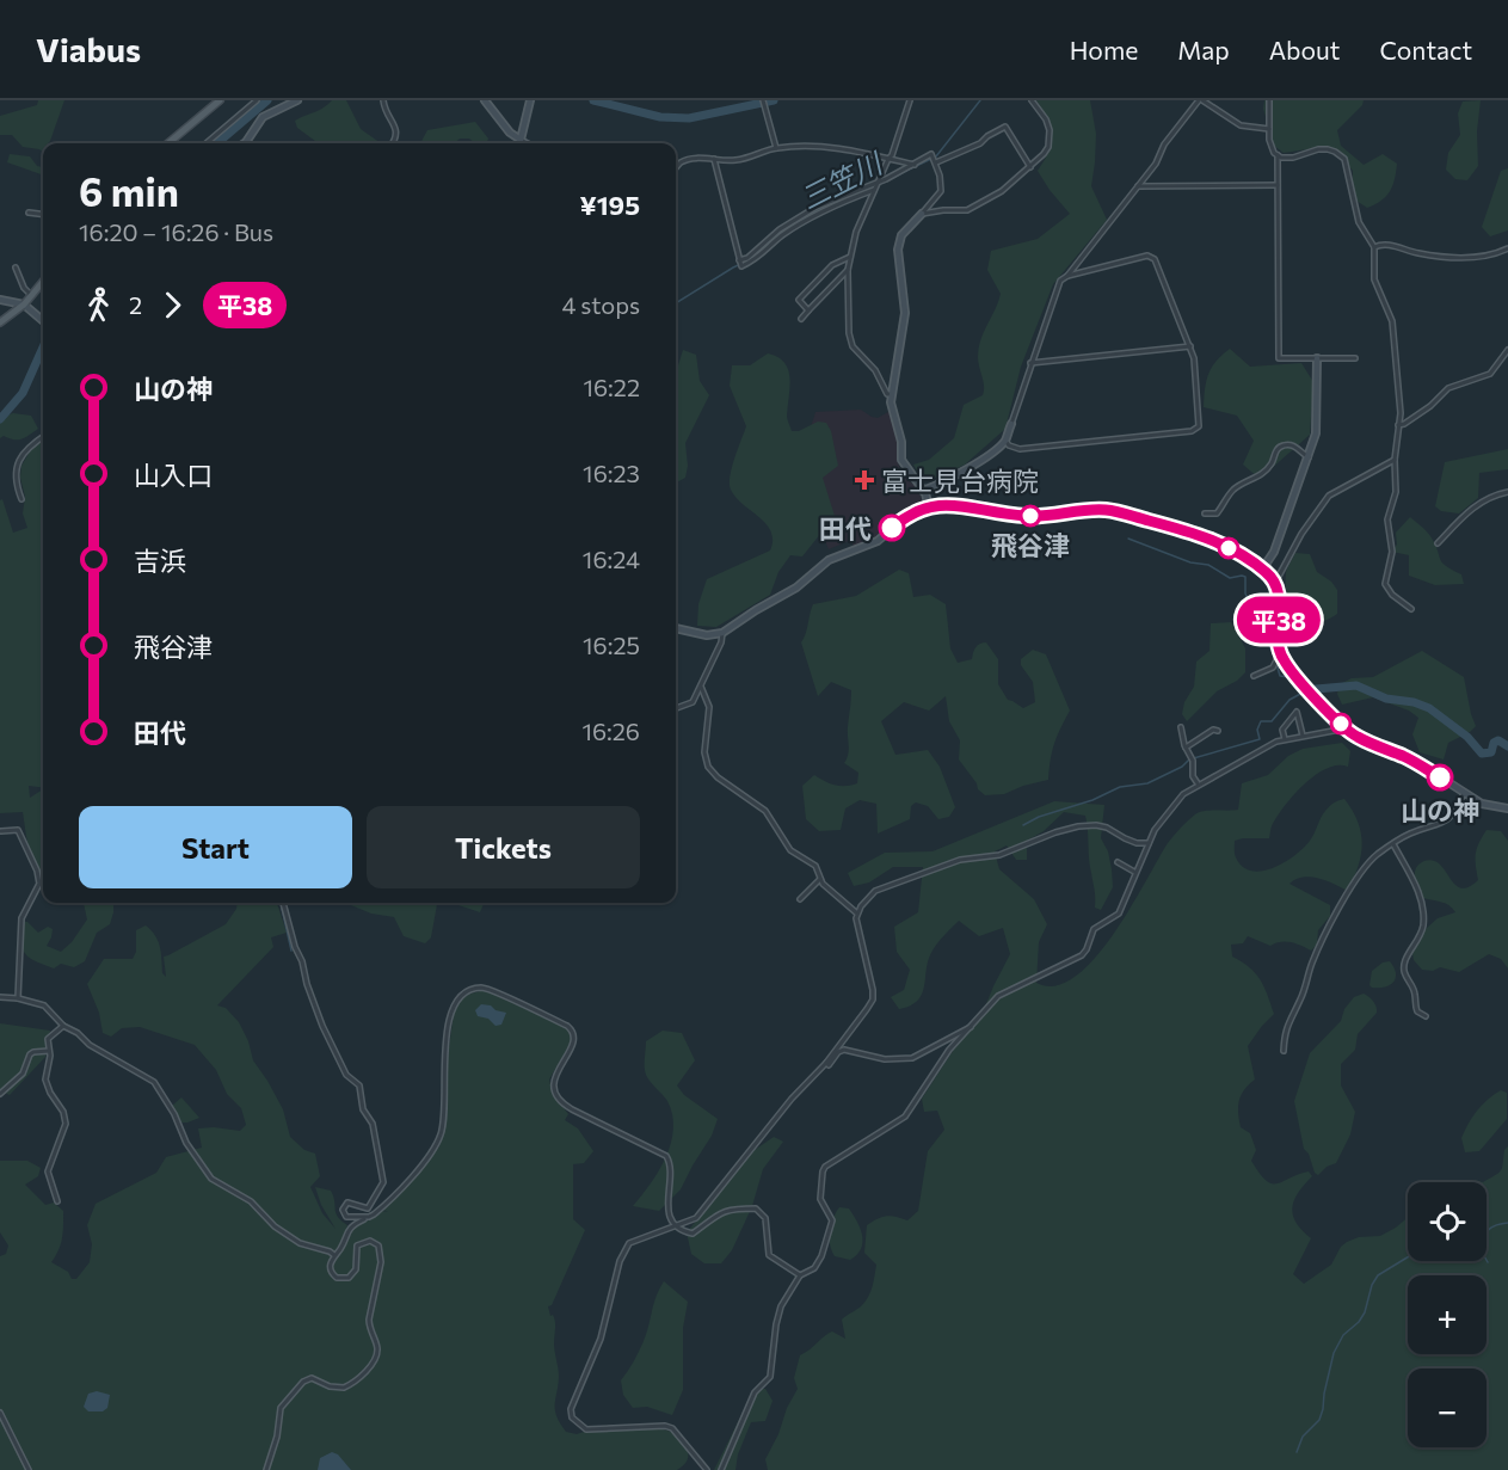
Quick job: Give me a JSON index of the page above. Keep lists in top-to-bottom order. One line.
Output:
{"water":["三笠川"],"places":{"health":["富士見台病院"],"other":["飛谷津","田代","山の神"]},"lines":["bus line 平38"],"page":{"header":"Viabus","nav":["Home","Map","About","Contact"],"on_map":"平38","heading":["6 min","16:20 – 16:26 · Bus","¥195"],"legs":["2","平38","4 stops"],"list":[{"name":"山の神","value":"16:22"},{"name":"山入口","value":"16:23"},{"name":"吉浜","value":"16:24"},{"name":"飛谷津","value":"16:25"},{"name":"田代","value":"16:26"}],"buttons":["Start","Tickets"],"map_buttons":["+","−"]}}
